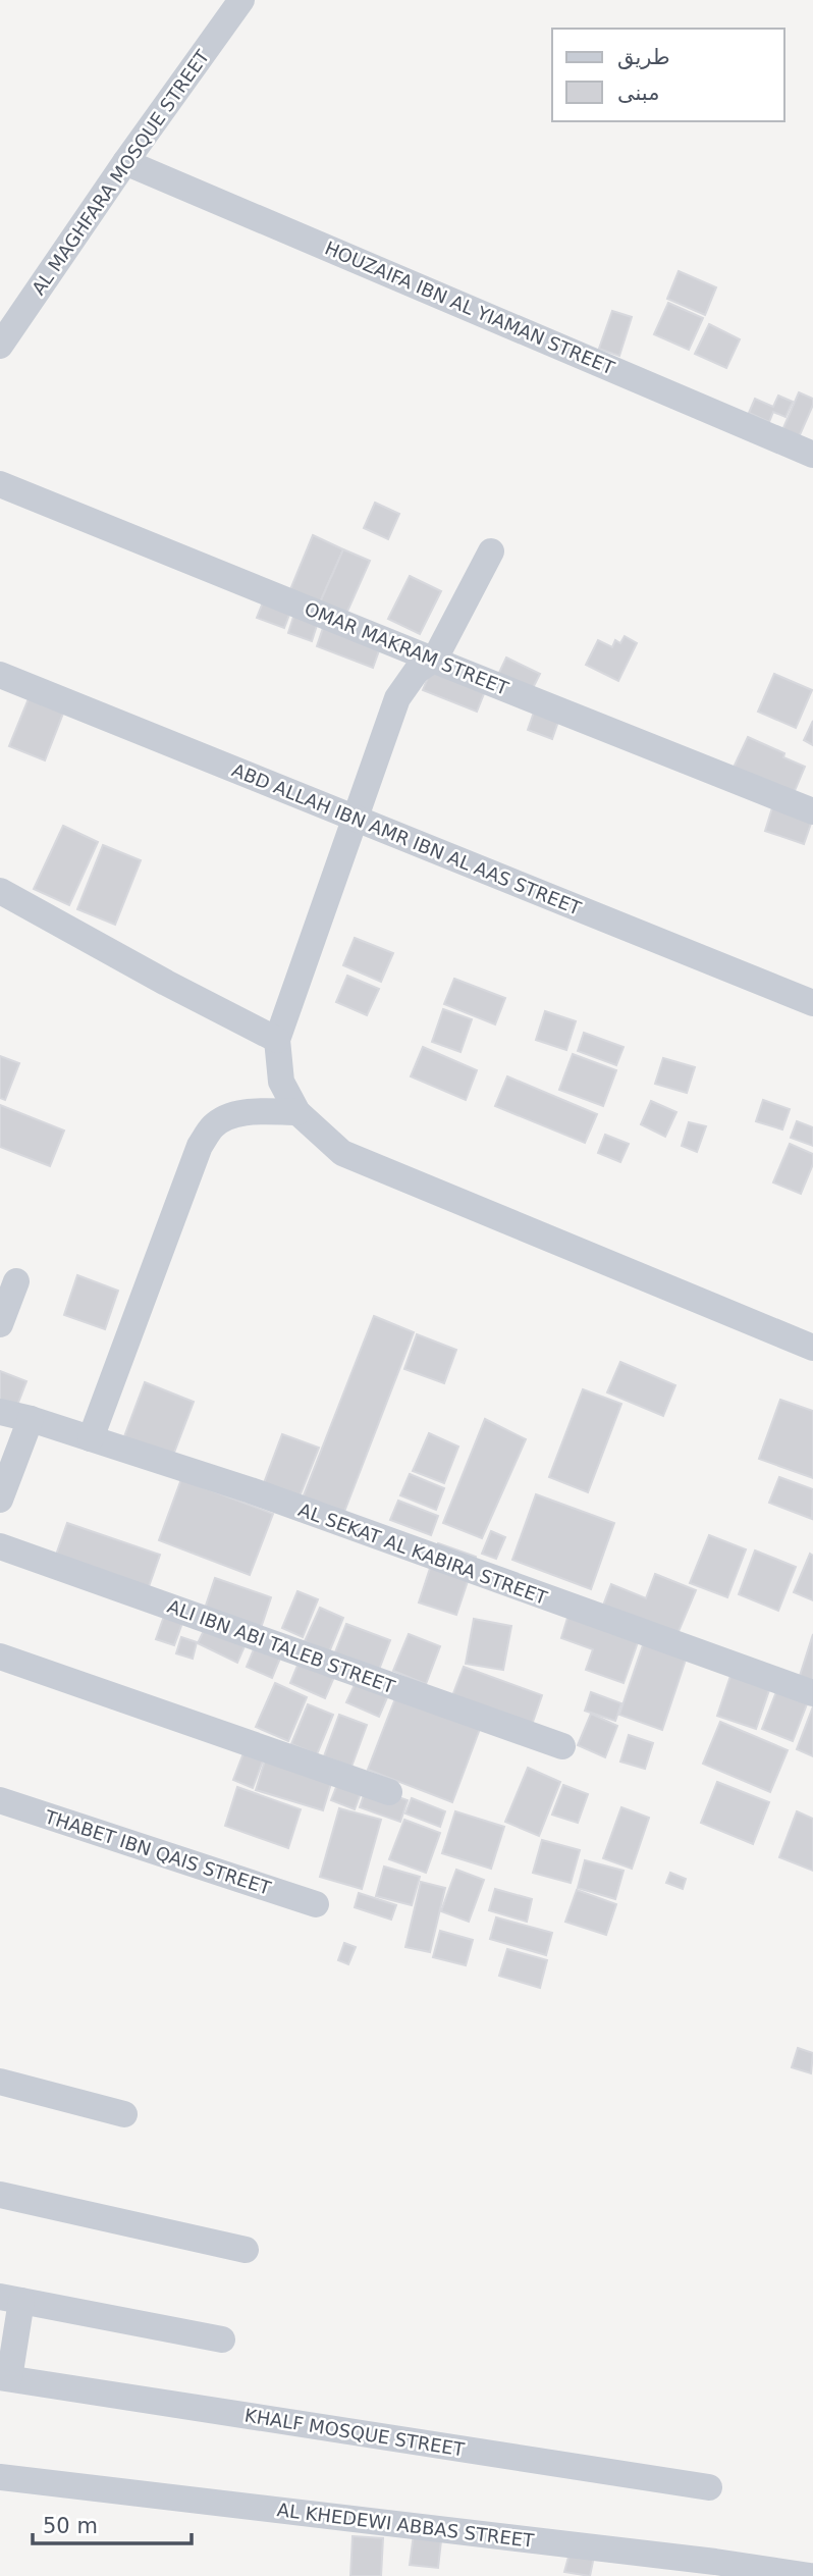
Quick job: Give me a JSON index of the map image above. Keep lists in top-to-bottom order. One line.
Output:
{"streets":{"street":["AL MAGHFARA MOSQUE STREET","HOUZAIFA IBN AL YIAMAN STREET","OMAR MAKRAM STREET","ABD ALLAH IBN AMR IBN AL AAS STREET","AL SEKAT AL KABIRA STREET","ALI IBN ABI TALEB STREET","THABET IBN QAIS STREET","KHALF MOSQUE STREET","AL KHEDEWI ABBAS STREET"]},"crossings":[["AL MAGHFARA MOSQUE STREET","HOUZAIFA IBN AL YIAMAN STREET"]],"legend":["طريق","مبنى"],"scale_bar":"50 m"}
